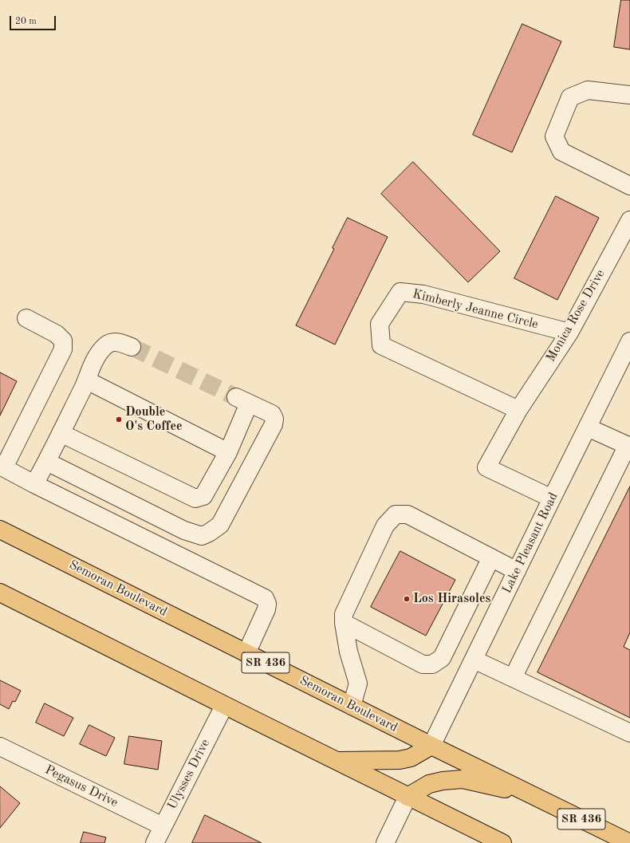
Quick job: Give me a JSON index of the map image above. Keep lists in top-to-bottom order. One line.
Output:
{"streets":{"main road":["Semoran Boulevard","SR 436"],"street":["Kimberly Jeanne Circle","Monica Rose Drive","Lake Pleasant Road","Ulysses Drive","Pegasus Drive"]},"crossings":[["Kimberly Jeanne Circle","Monica Rose Drive"],["Monica Rose Drive","Lake Pleasant Road"],["Lake Pleasant Road","Semoran Boulevard"],["Ulysses Drive","Pegasus Drive"]],"places":["Double O's Coffee","Los Hirasoles"],"scale_bar":"20 m"}
